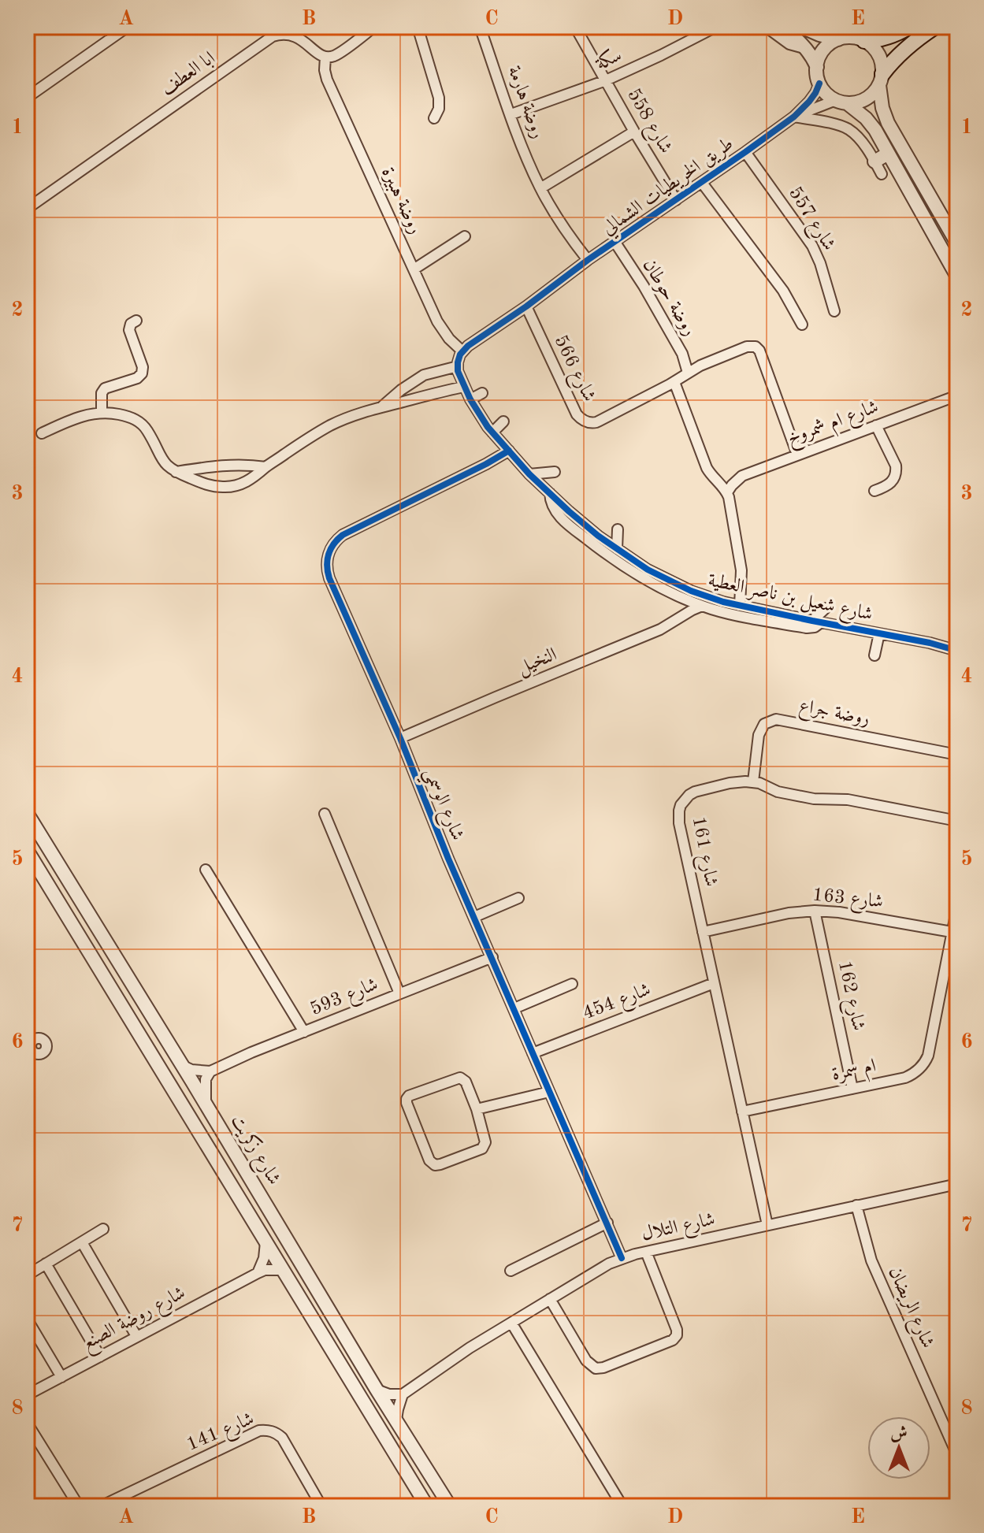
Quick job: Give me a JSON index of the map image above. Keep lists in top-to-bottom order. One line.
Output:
{"streets":{"street":["سكة","ابا العطف","روضة هارمة","شارع 558","طريق الخريطيات الشمالي","روضة هبيرة","شارع 557","روضة حوطان","شارع 566","شارع ام شمروخ","شارع شعيل بن ناصر العطية","النخيل","روضة جراع","شارع الوسمي","شارع 161","شارع 163","شارع 162","شارع 593","شارع 454","ام سمرة","شارع زكريت","شارع التلال","شارع الريضان","شارع روضة الصنع","شارع 141"]},"crossings":[["سكة","روضة هارمة"],["سكة","شارع 558"],["ابا العطف","روضة هبيرة"],["روضة هارمة","طريق الخريطيات الشمالي"],["شارع 558","طريق الخريطيات الشمالي"],["طريق الخريطيات الشمالي","شارع 557"],["طريق الخريطيات الشمالي","روضة حوطان"],["طريق الخريطيات الشمالي","شارع 566"],["شارع شعيل بن ناصر العطية","شارع الوسمي"],["النخيل","شارع الوسمي"],["روضة جراع","شارع 161"],["شارع الوسمي","شارع 593"],["شارع الوسمي","شارع 454"],["شارع الوسمي","شارع التلال"],["شارع 161","شارع 163"],["شارع 161","شارع 454"],["شارع 161","ام سمرة"],["شارع 163","شارع 162"],["شارع 163","ام سمرة"],["شارع 162","ام سمرة"],["شارع زكريت","شارع روضة الصنع"],["شارع التلال","شارع الريضان"]],"north":"top","grid":{"columns":["A","B","C","D","E"],"rows":["1","2","3","4","5","6","7","8"]}}
